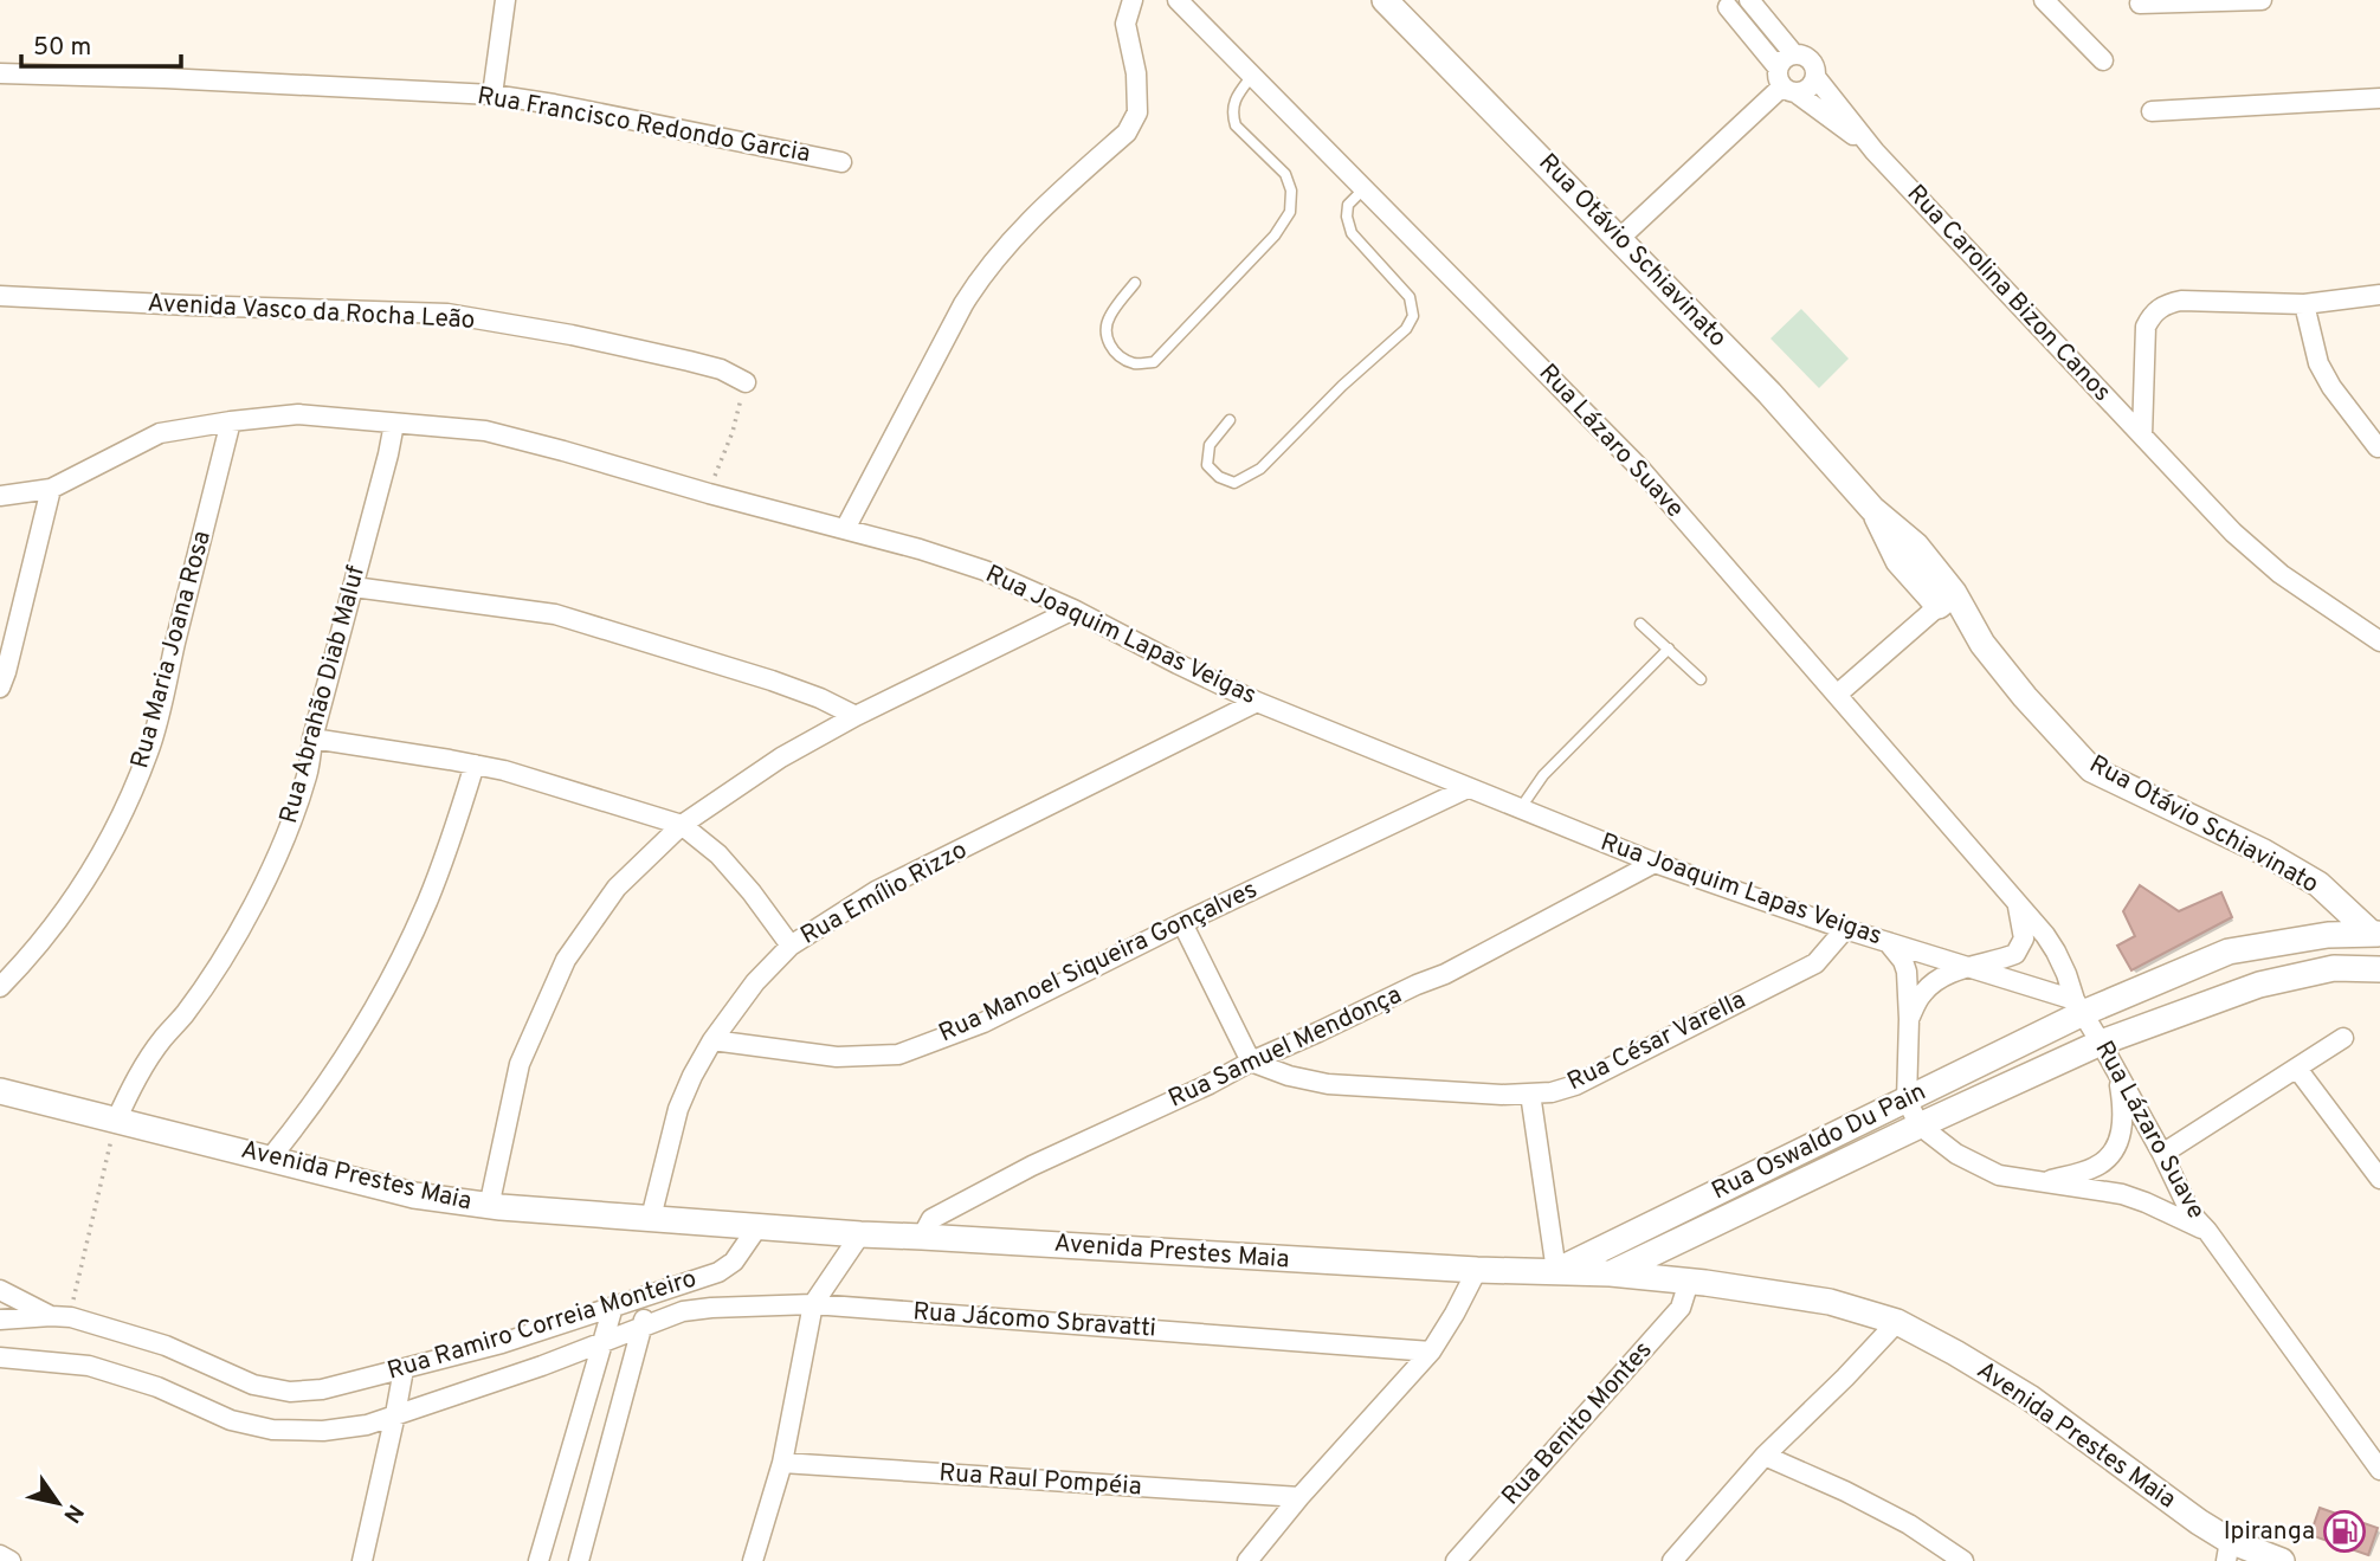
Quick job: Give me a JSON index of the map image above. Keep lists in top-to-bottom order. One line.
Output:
{"streets":{"main road":["Rua Otávio Schiavinato","Rua Oswaldo Du Pain","Avenida Prestes Maia"],"street":["Rua Francisco Redondo Garcia","Rua Carolina Bizon Canos","Avenida Vasco da Rocha Leão","Rua Lázaro Suave","Rua Joaquim Lapas Veigas","Rua Maria Joana Rosa","Rua Abrahão Diab Maluf","Rua Emílio Rizzo","Rua Manoel Siqueira Gonçalves","Rua César Varella","Rua Samuel Mendonça","Rua Jácomo Sbravatti","Rua Ramiro Correia Monteiro","Rua Benito Montes","Rua Raul Pompéia"]},"crossings":[["Rua Otávio Schiavinato","Rua Oswaldo Du Pain"],["Rua Lázaro Suave","Rua Joaquim Lapas Veigas"],["Rua Lázaro Suave","Rua Oswaldo Du Pain"],["Rua Joaquim Lapas Veigas","Rua Maria Joana Rosa"],["Rua Joaquim Lapas Veigas","Rua Abrahão Diab Maluf"],["Rua Joaquim Lapas Veigas","Rua Emílio Rizzo"],["Rua Joaquim Lapas Veigas","Rua Manoel Siqueira Gonçalves"],["Rua Joaquim Lapas Veigas","Rua César Varella"],["Rua Joaquim Lapas Veigas","Rua Samuel Mendonça"],["Rua Joaquim Lapas Veigas","Rua Oswaldo Du Pain"],["Rua Abrahão Diab Maluf","Avenida Prestes Maia"],["Rua Emílio Rizzo","Rua Manoel Siqueira Gonçalves"],["Rua Emílio Rizzo","Avenida Prestes Maia"],["Rua César Varella","Rua Samuel Mendonça"],["Rua Samuel Mendonça","Avenida Prestes Maia"],["Rua Oswaldo Du Pain","Avenida Prestes Maia"],["Avenida Prestes Maia","Rua Ramiro Correia Monteiro"],["Avenida Prestes Maia","Rua Benito Montes"]],"places":{"fuel station":["Ipiranga"]},"scale_bar":"50 m","north":"bottom right"}
